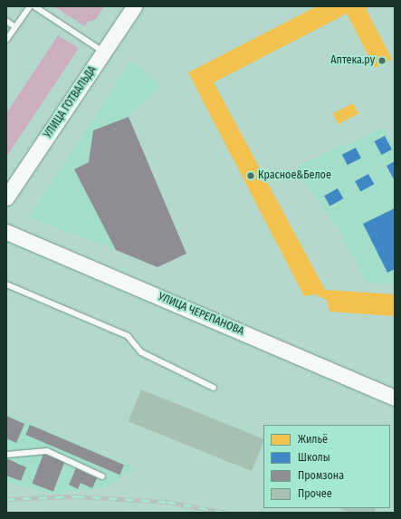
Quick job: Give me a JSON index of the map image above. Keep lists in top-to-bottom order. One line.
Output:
{"streets":{"main road":["УЛИЦА ГОТВАЛЬДА","УЛИЦА ЧЕРЕПАНОВА"]},"places":["Аптека.ру","Красное&Белое"],"legend":["Жильё","Школы","Промзона","Прочее"]}
